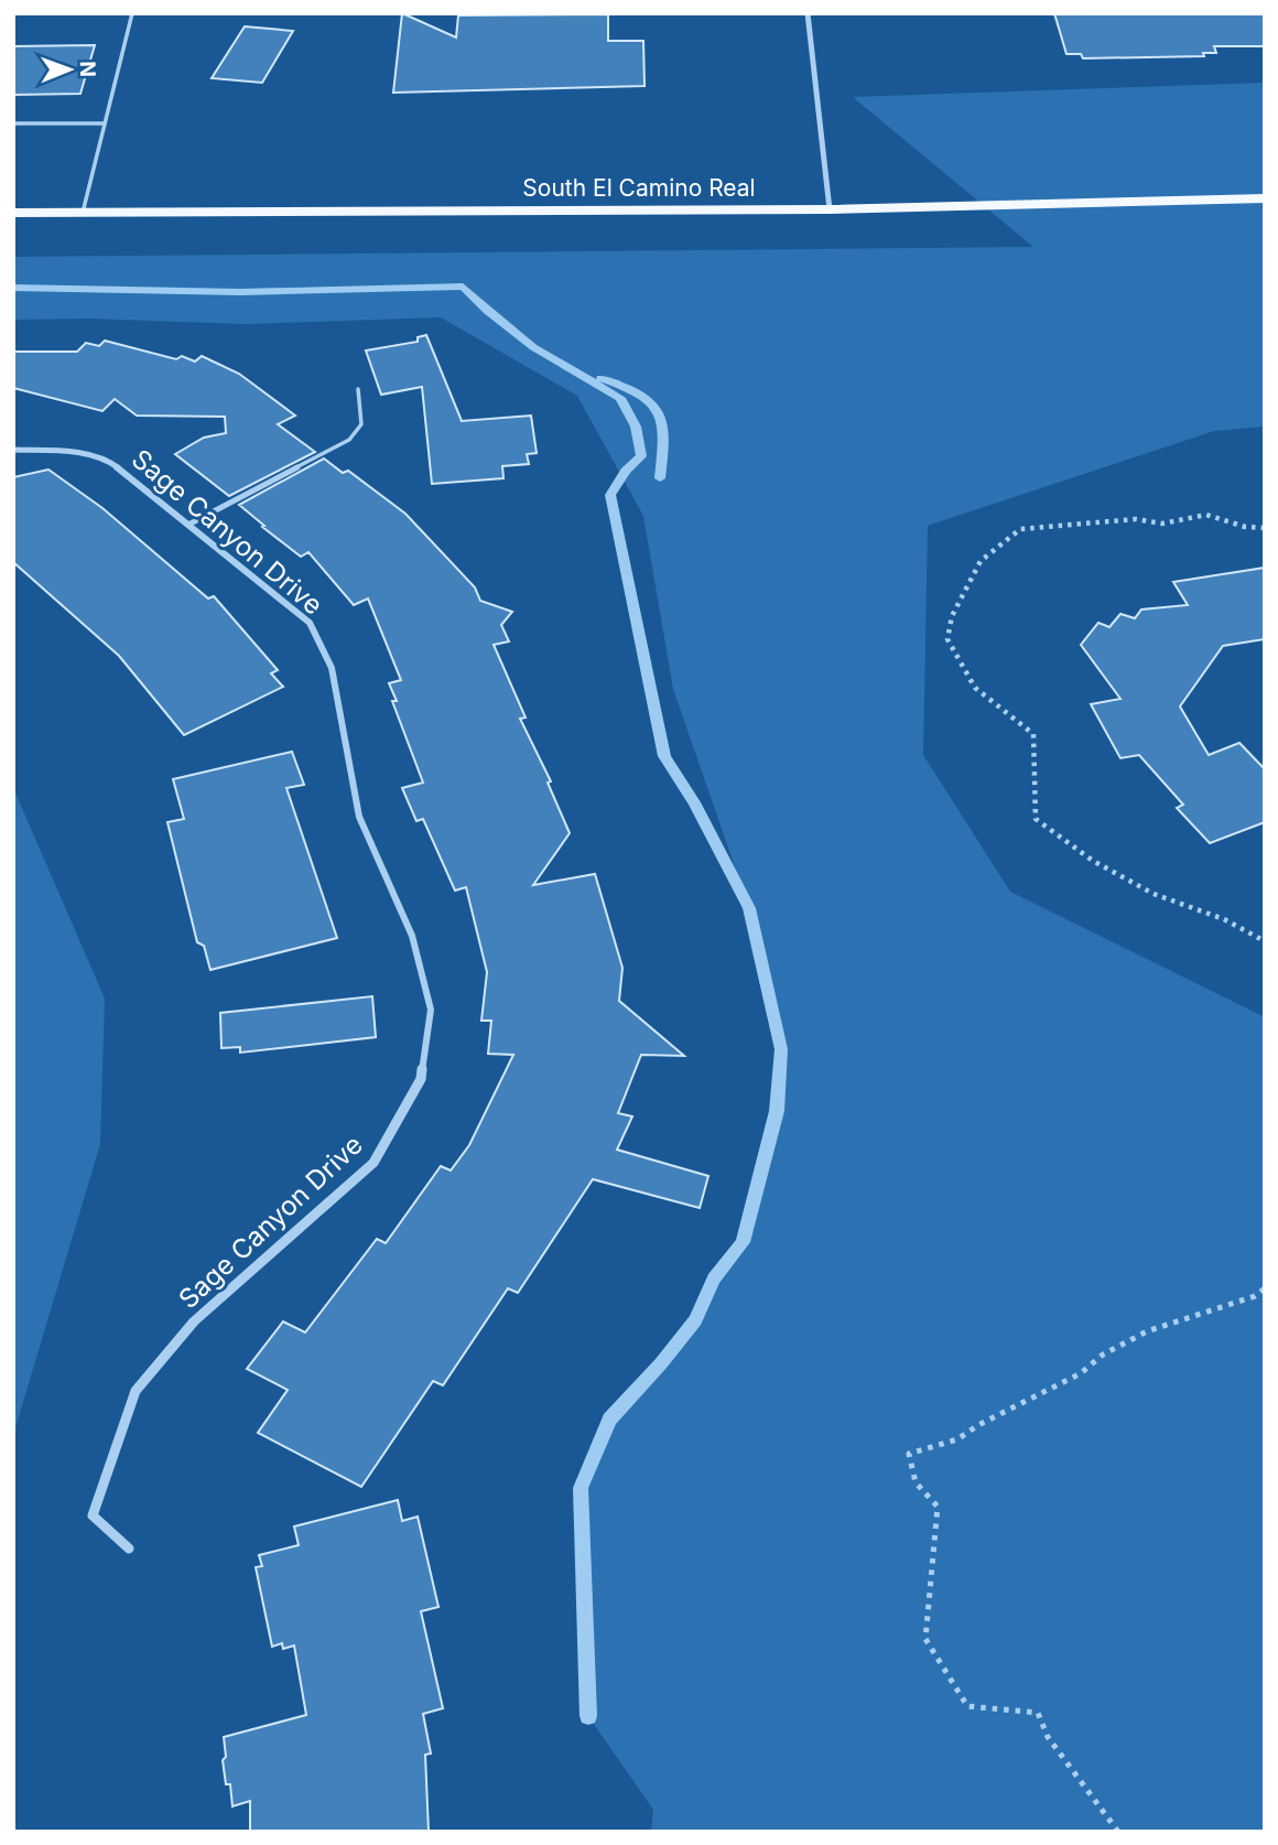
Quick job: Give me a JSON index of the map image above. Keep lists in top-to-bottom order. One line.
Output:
{"streets":{"main road":["South El Camino Real"],"street":["Sage Canyon Drive"]},"north":"right"}
